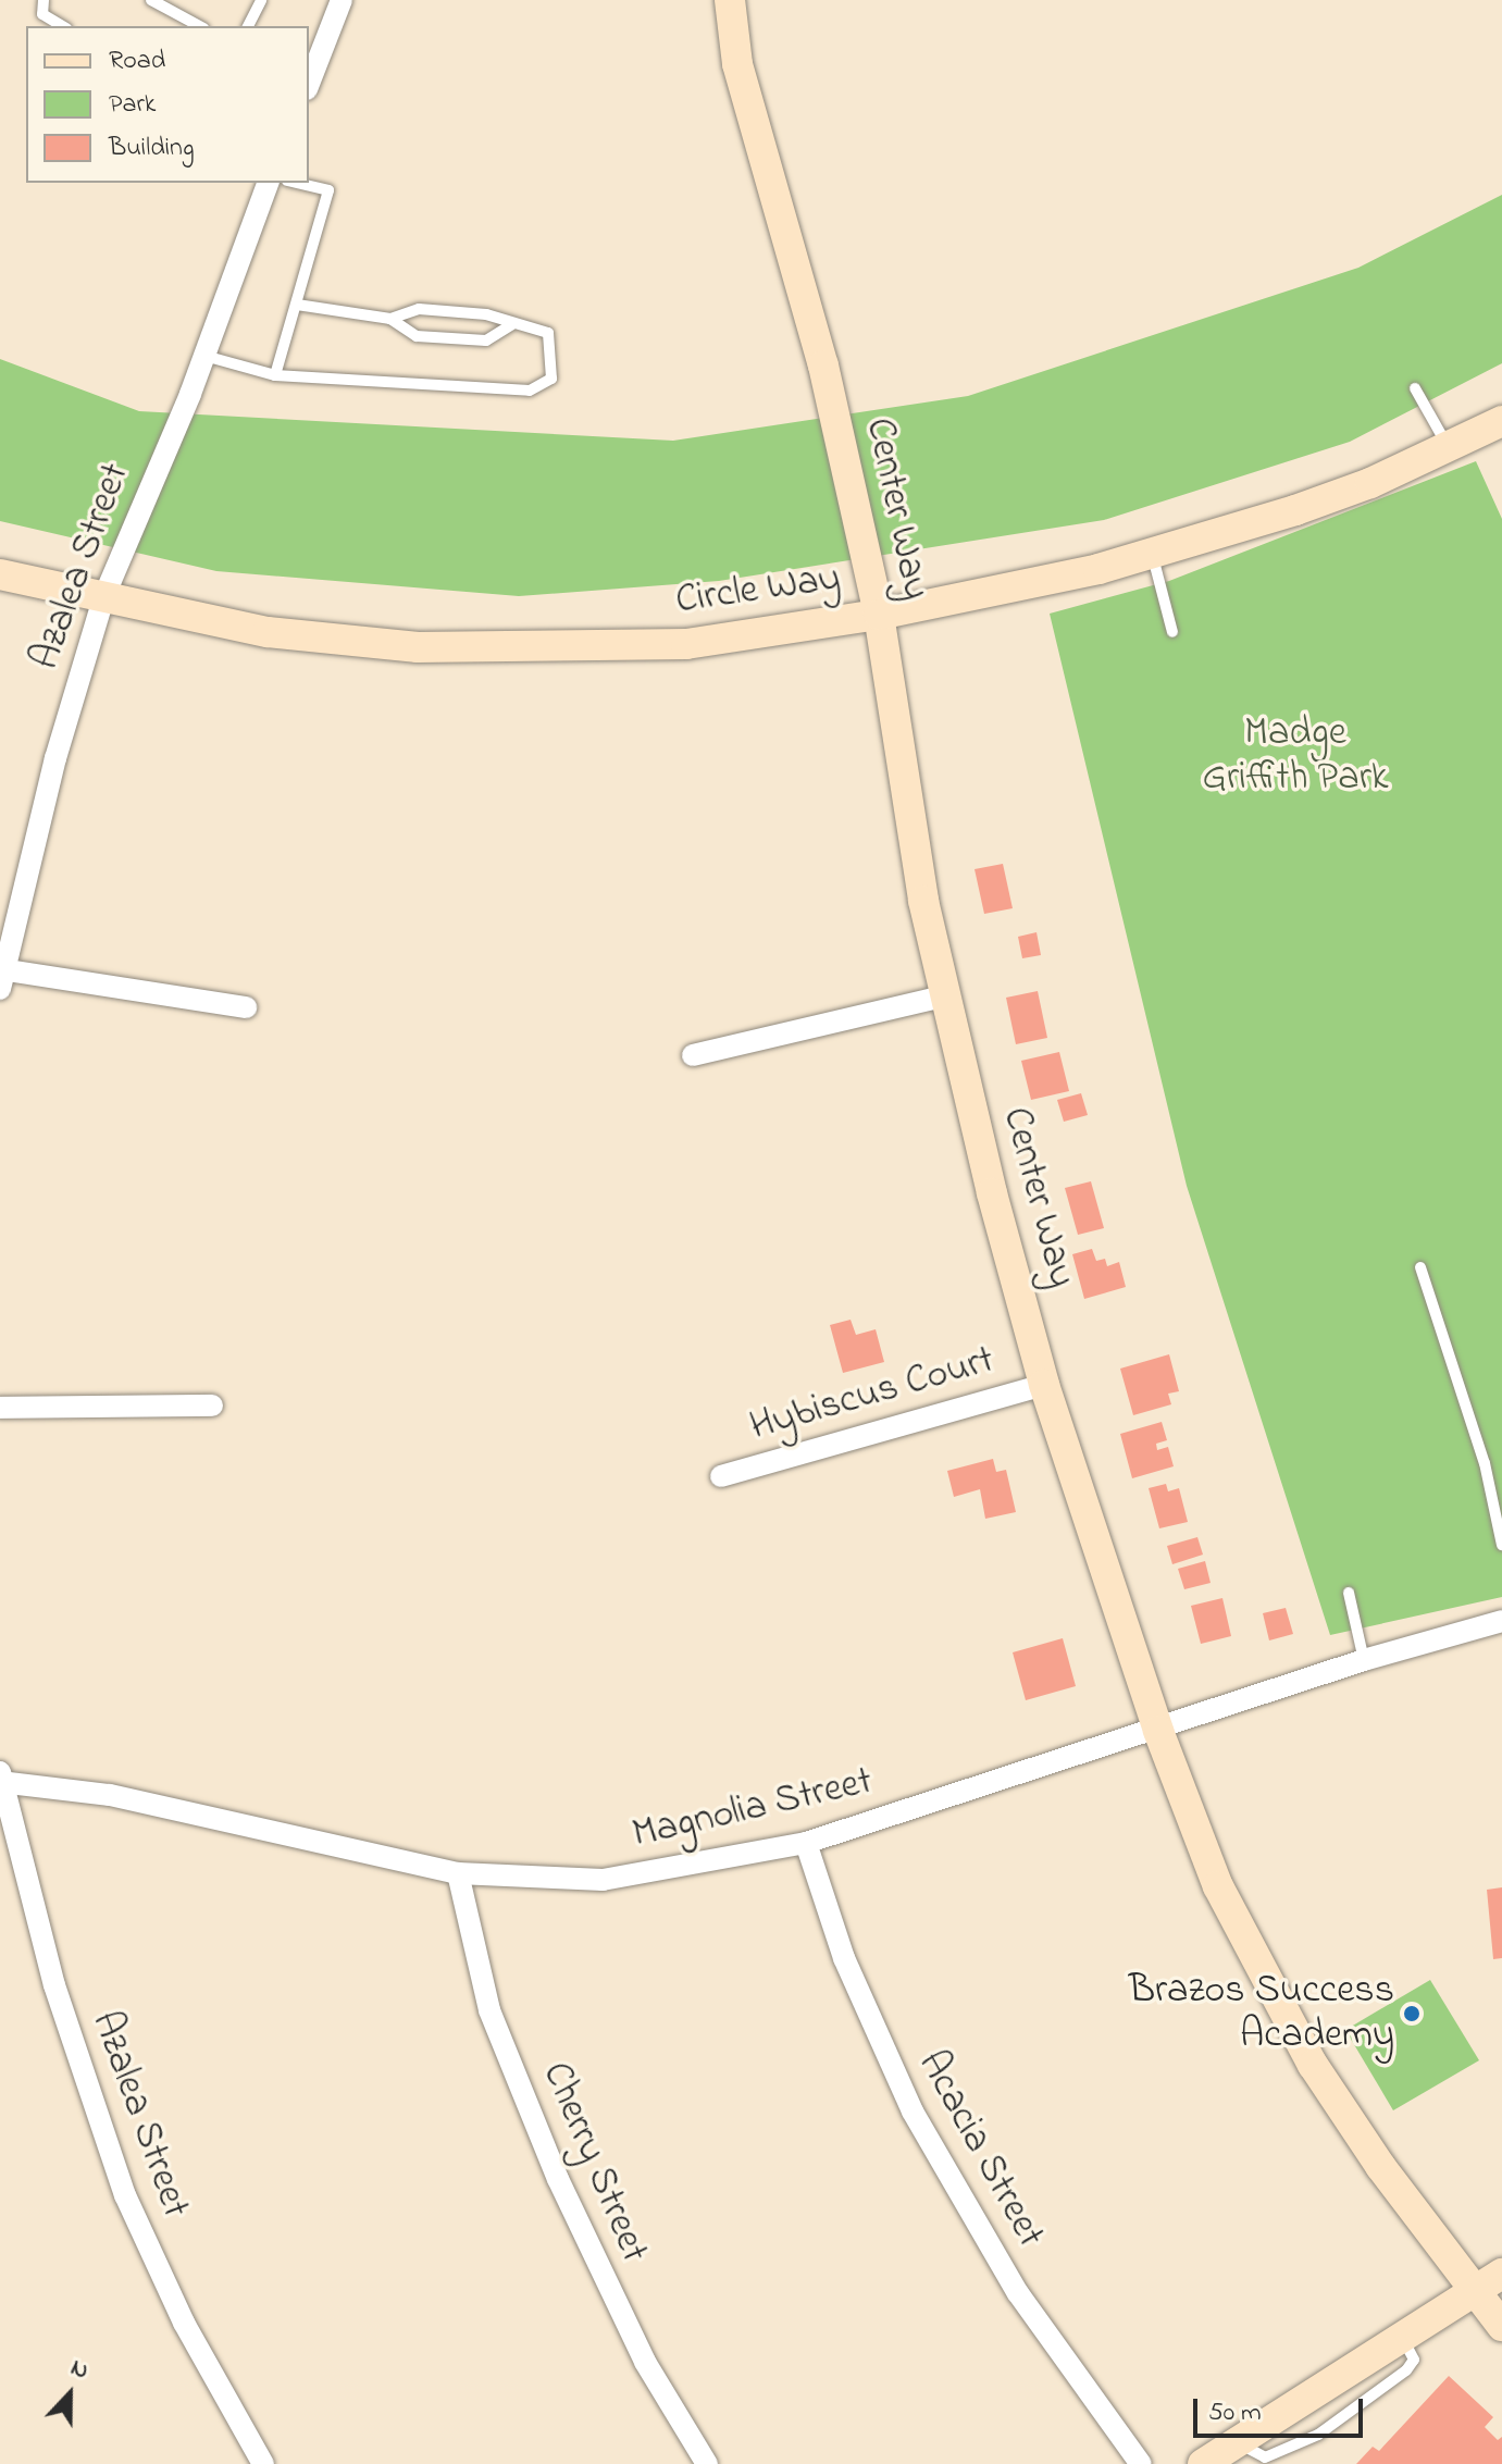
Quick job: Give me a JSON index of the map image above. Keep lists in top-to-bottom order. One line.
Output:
{"streets":{"street":["Center Way","Azalea Street","Circle Way","Hybiscus Court","Magnolia Street","Acacia Street","Cherry Street"]},"crossings":[["Center Way","Circle Way"],["Center Way","Hybiscus Court"],["Center Way","Magnolia Street"],["Azalea Street","Circle Way"],["Azalea Street","Magnolia Street"],["Magnolia Street","Acacia Street"],["Magnolia Street","Cherry Street"]],"parks":["Madge Griffith Park"],"places":["Brazos Success Academy"],"legend":["Road","Park","Building"],"scale_bar":"50 m","north":"top"}
